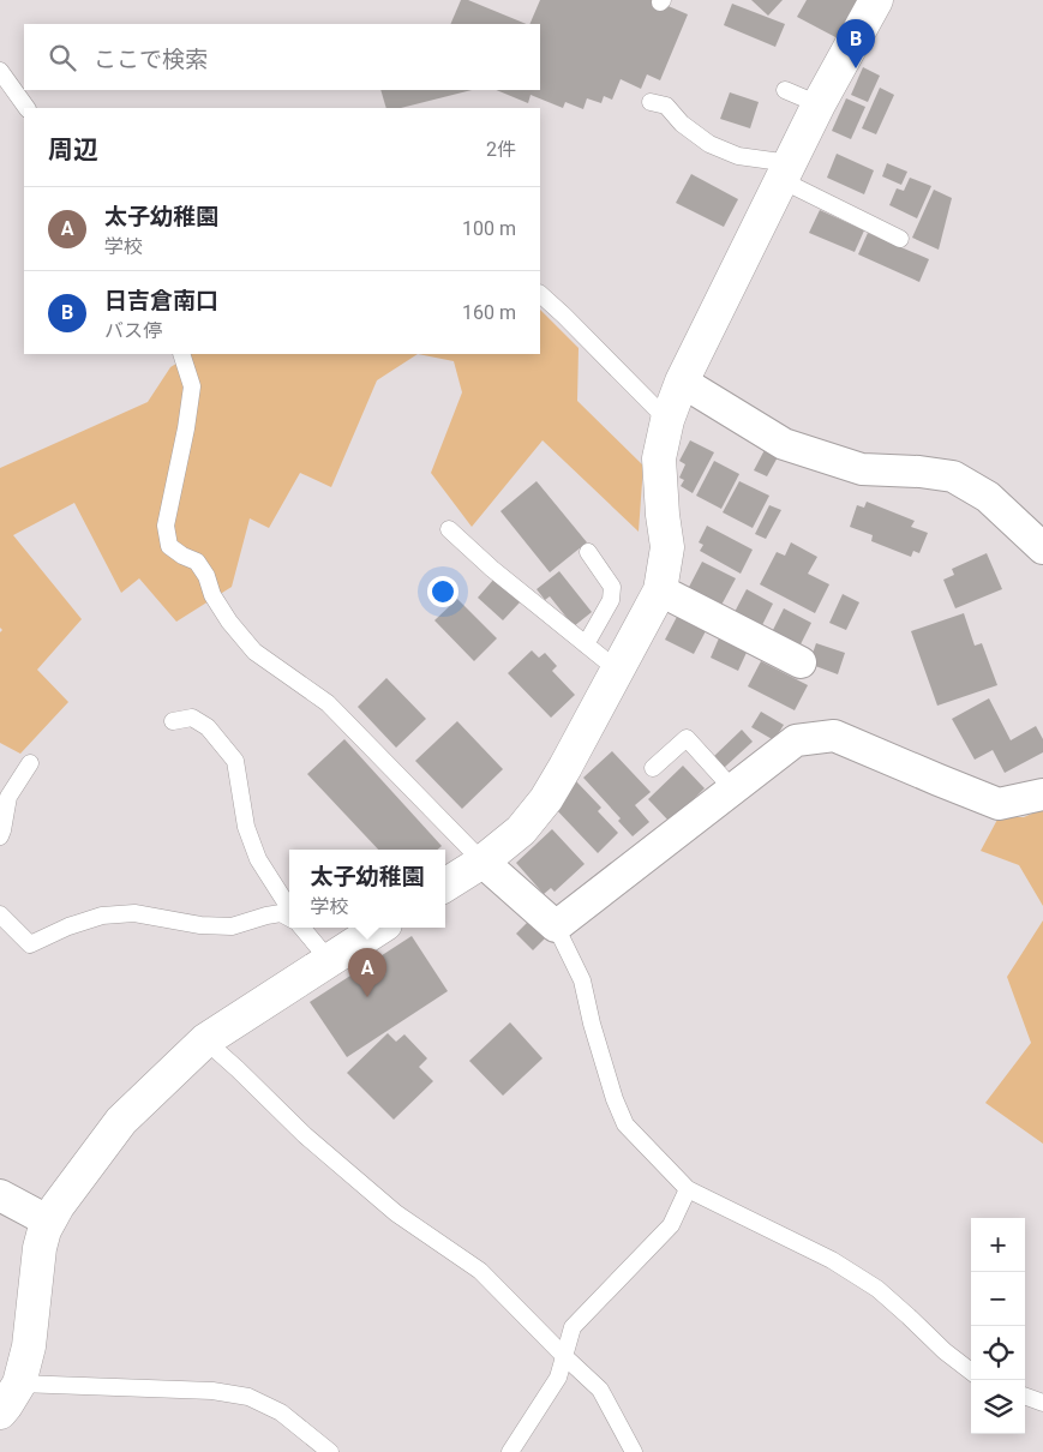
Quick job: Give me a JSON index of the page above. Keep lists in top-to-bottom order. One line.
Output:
{"page":{"pins":["B","A"],"search":"ここで検索","heading":["周辺","2件"],"list":[{"mark":"A","name":"太子幼稚園","note":"学校","value":"100 m"},{"mark":"B","name":"日吉倉南口","note":"バス停","value":"160 m"}],"popup":["太子幼稚園","学校"],"map_buttons":["+","−"]}}
